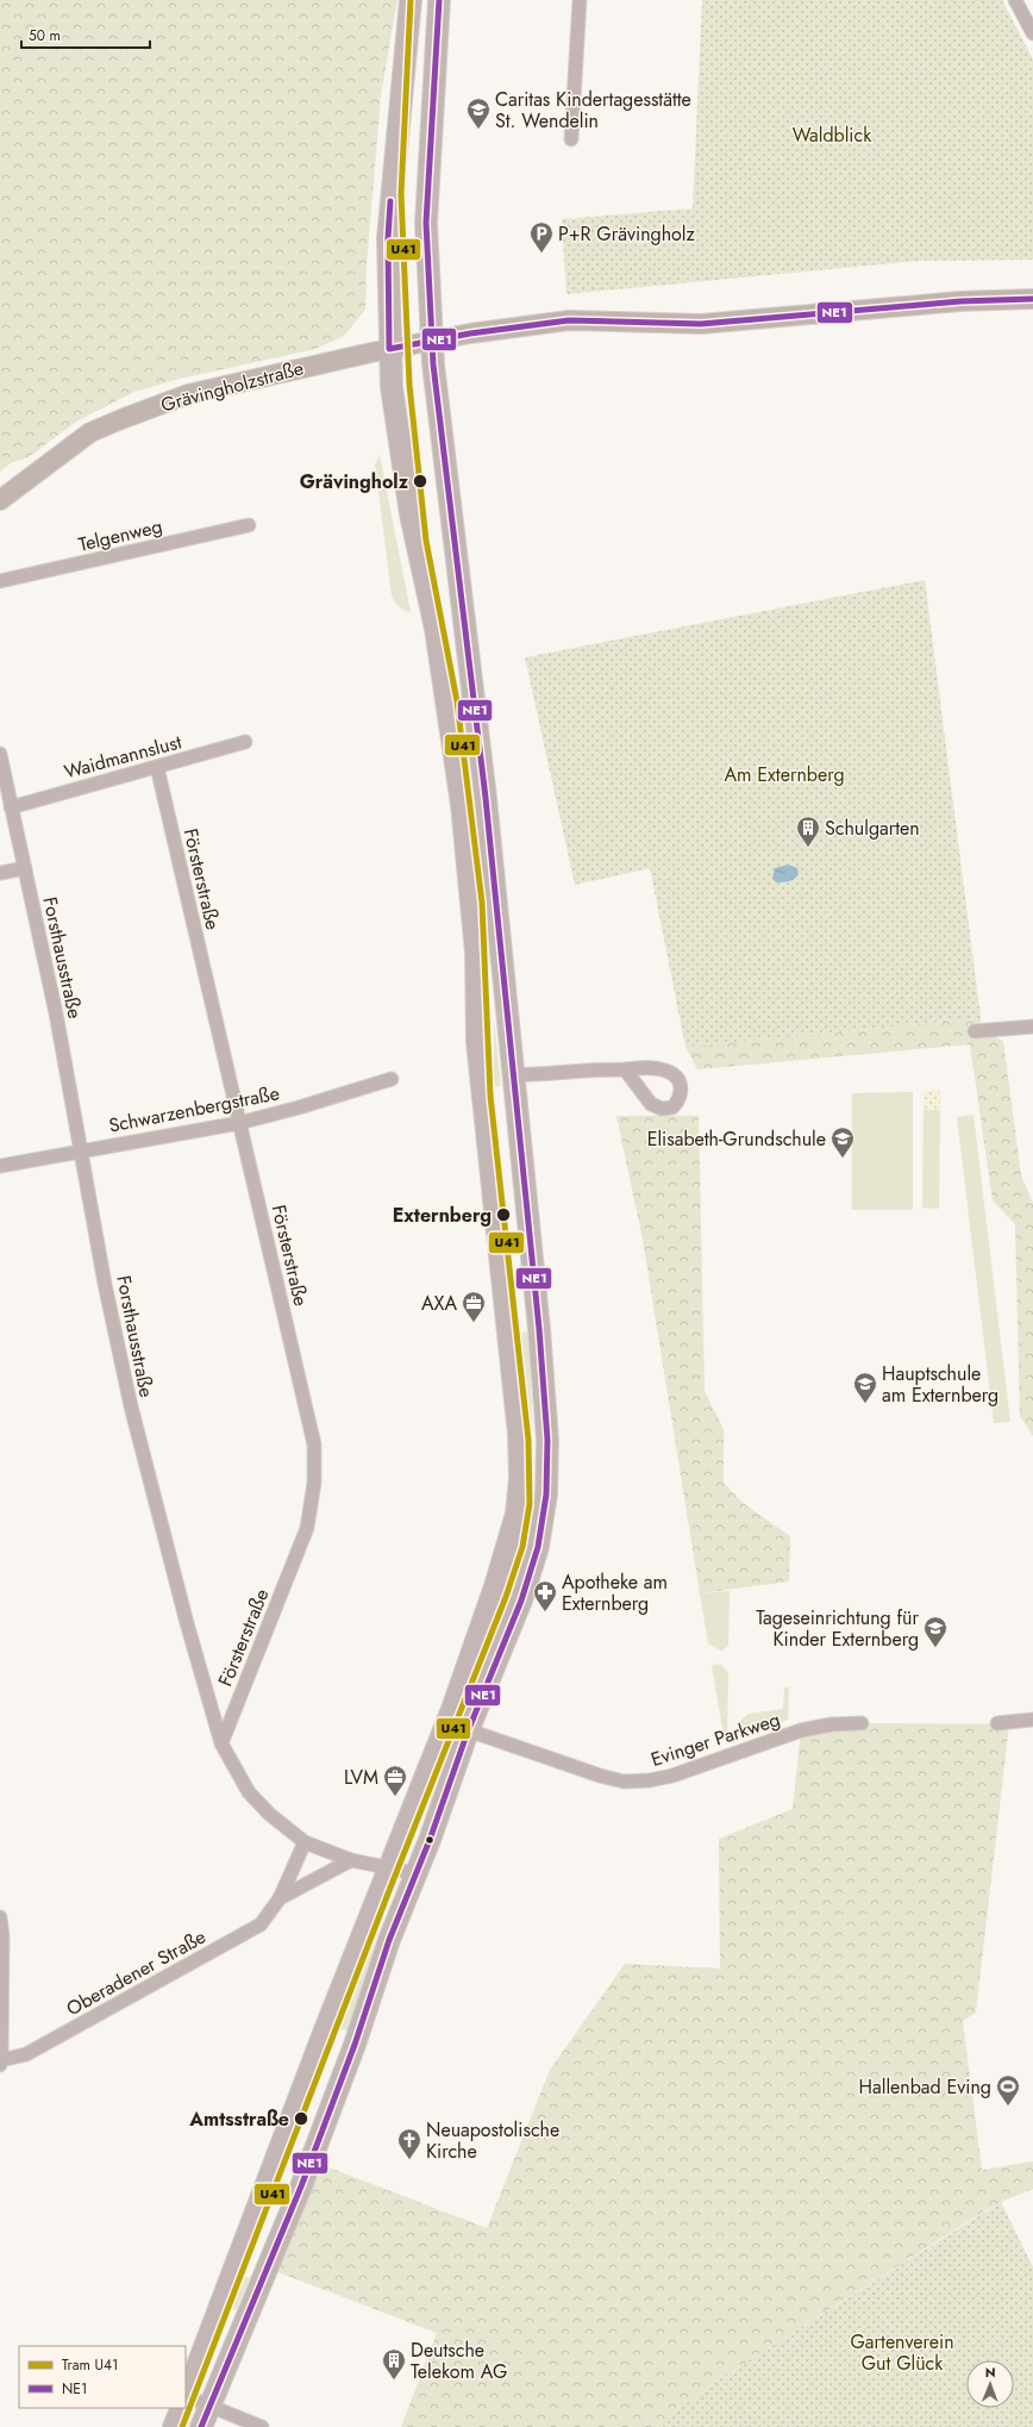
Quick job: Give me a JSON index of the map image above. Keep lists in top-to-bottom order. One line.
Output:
{"streets":{"main road":["Grävingholzstraße"],"street":["Telgenweg","Waidmannslust","Försterstraße","Forsthausstraße","Schwarzenbergstraße","Evinger Parkweg","Oberadener Straße"]},"crossings":[["Waidmannslust","Försterstraße"],["Waidmannslust","Forsthausstraße"],["Försterstraße","Forsthausstraße"],["Försterstraße","Schwarzenbergstraße"],["Forsthausstraße","Schwarzenbergstraße"],["Forsthausstraße","Oberadener Straße"]],"parks":["Waldblick","Am Externberg","Gartenverein Gut Glück"],"places":{"school or university":["Caritas Kindertagesstätte St. Wendelin","Elisabeth-Grundschule","Hauptschule am Externberg","Tageseinrichtung für Kinder Externberg"],"parking":["P+R Grävingholz"],"other":["Grävingholz","Externberg","Amtsstraße"],"building":["Schulgarten","Deutsche Telekom AG"],"office":["AXA","LVM"],"pharmacy":["Apotheke am Externberg"],"sports":["Hallenbad Eving"],"church":["Neuapostolische Kirche"]},"lines":["tram line U41","transit line NE1"],"legend":["Tram U41","NE1"],"scale_bar":"50 m","north":"top"}
